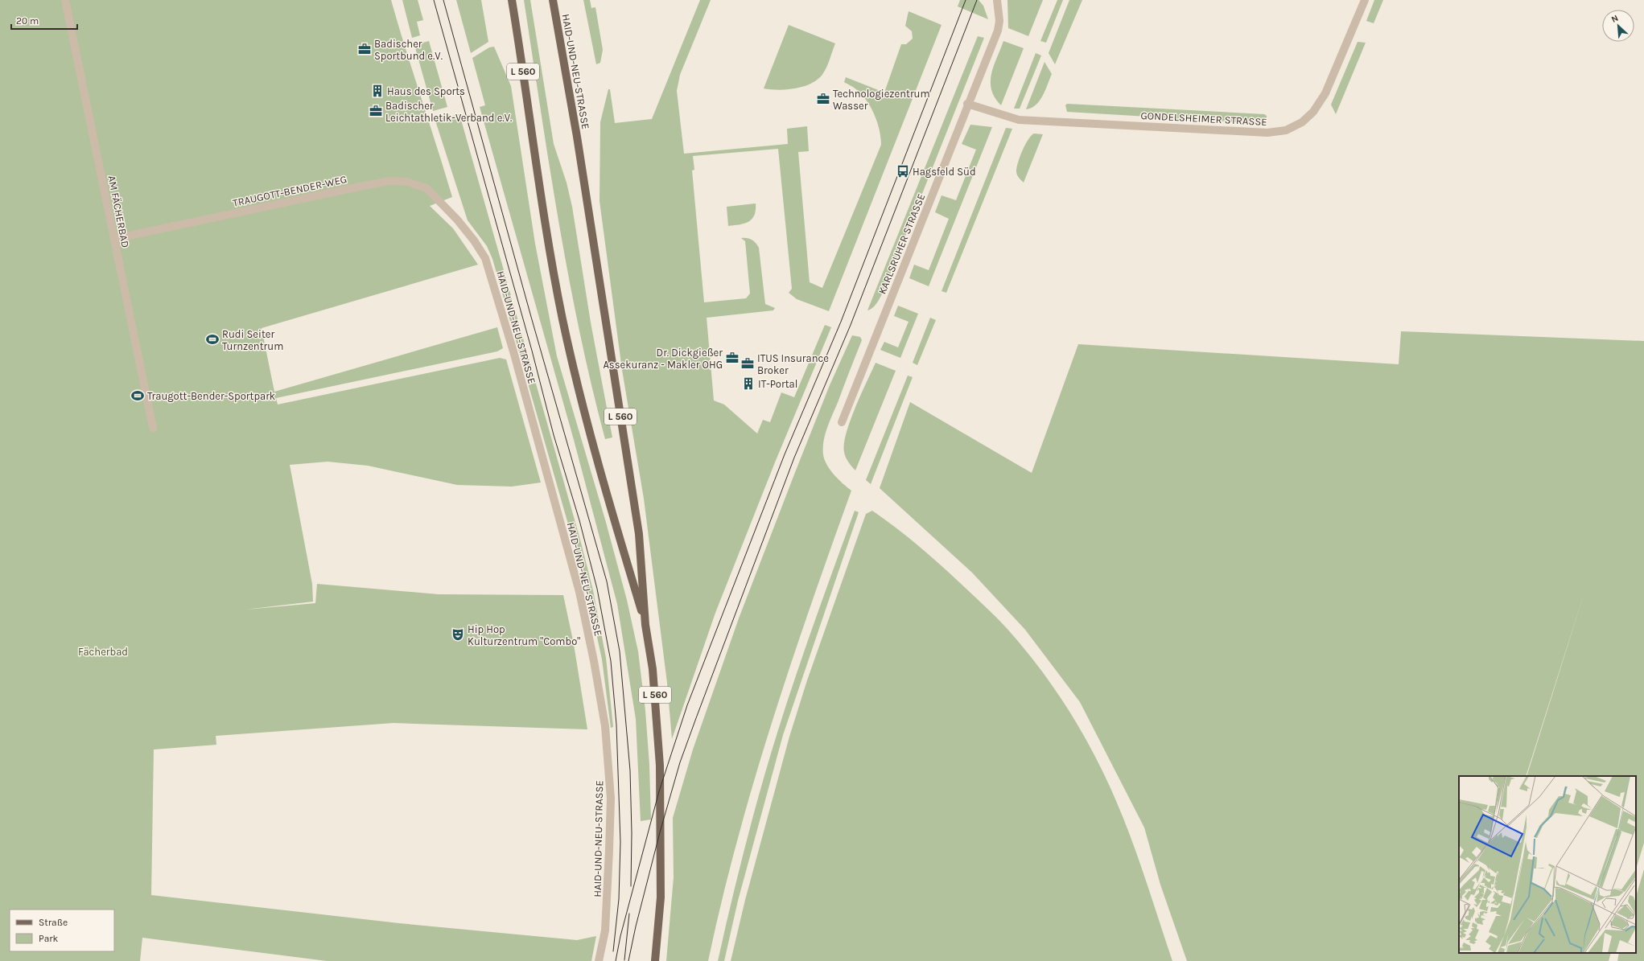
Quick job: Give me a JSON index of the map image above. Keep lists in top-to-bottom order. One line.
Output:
{"streets":{"main road":["L 560","HAID-UND-NEU-STRASSE"],"street":["GONDELSHEIMER STRASSE","TRAUGOTT-BENDER-WEG","AM FÄCHERBAD","KARLSRUHER STRASSE"]},"crossings":[["HAID-UND-NEU-STRASSE","TRAUGOTT-BENDER-WEG"],["GONDELSHEIMER STRASSE","KARLSRUHER STRASSE"],["TRAUGOTT-BENDER-WEG","AM FÄCHERBAD"]],"parks":["Fächerbad"],"places":{"office":["Badischer Sportbund e.V.","Technologiezentrum Wasser","Badischer Leichtathletik-Verband e.V.","Dr. Dickgießer Assekuranz - Makler OHG","ITUS Insurance Broker"],"building":["Haus des Sports","IT-Portal"],"bus stop":["Hagsfeld Süd"],"sports":["Rudi Seiter Turnzentrum","Traugott-Bender-Sportpark"],"theatre":["Hip Hop Kulturzentrum \"Combo\""]},"legend":["Straße","Park"],"scale_bar":"20 m","north":"top left"}
